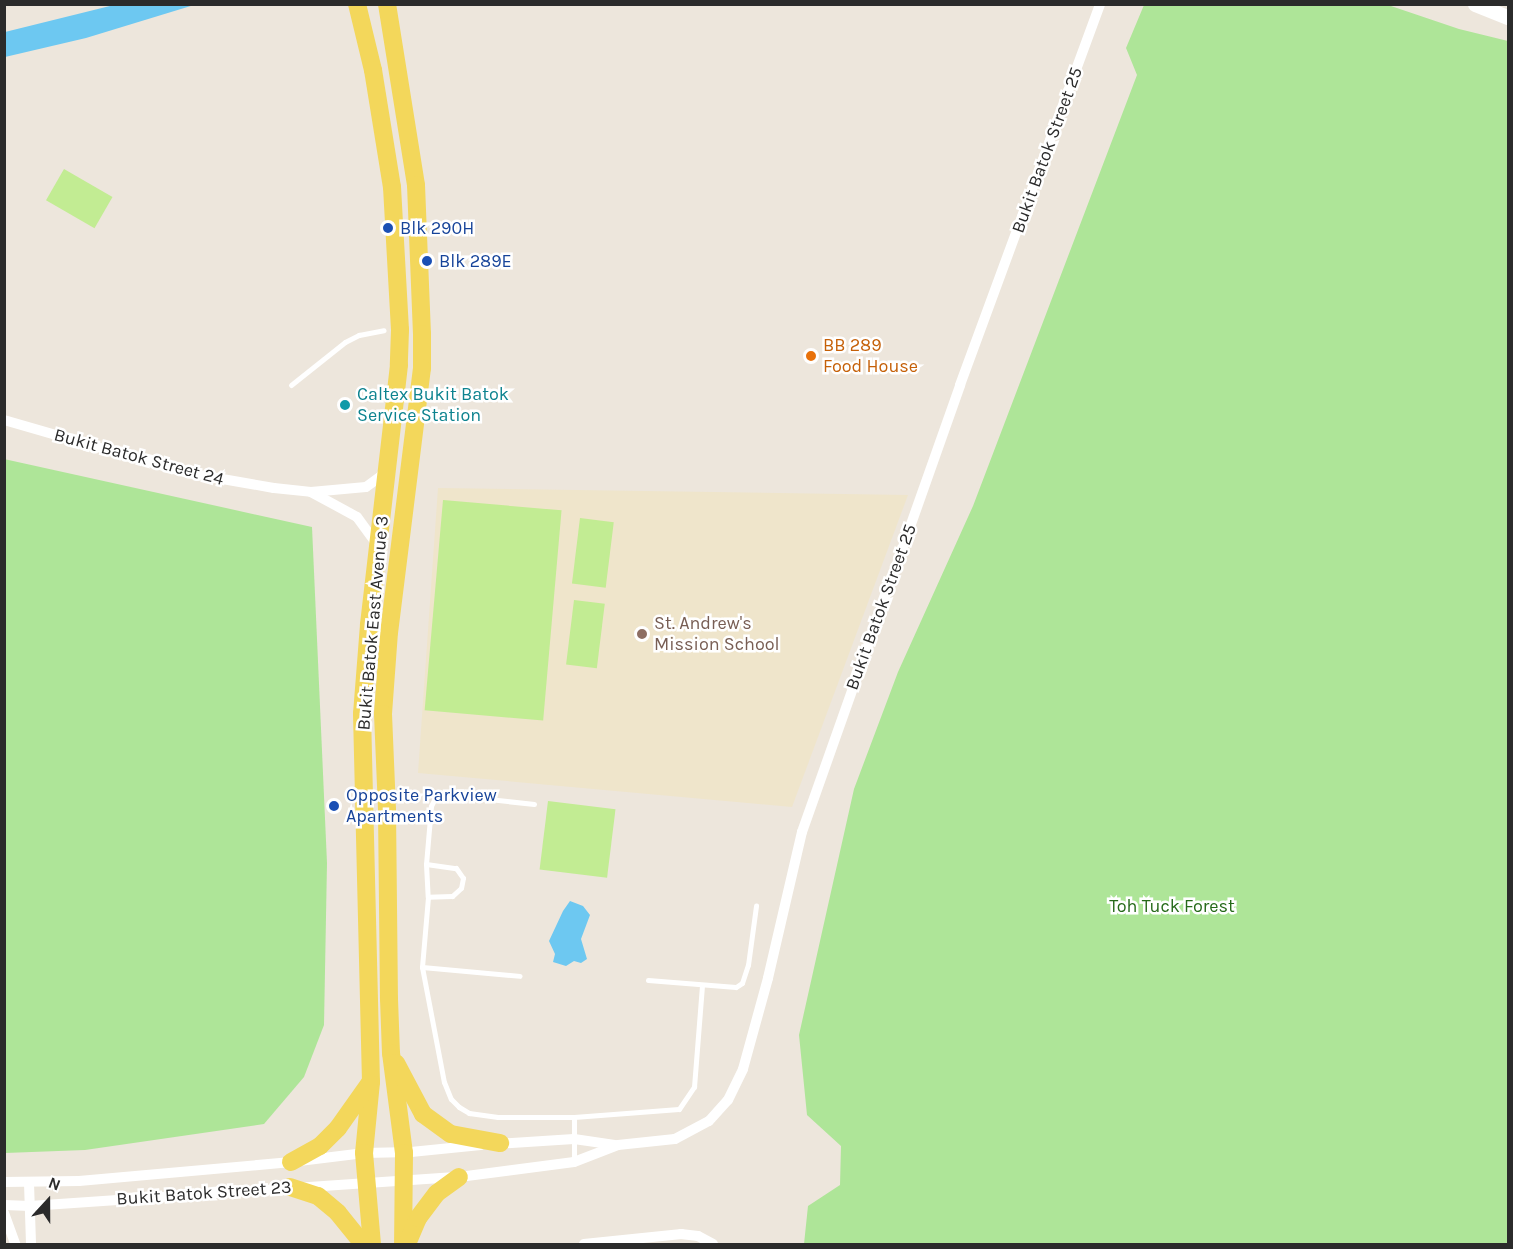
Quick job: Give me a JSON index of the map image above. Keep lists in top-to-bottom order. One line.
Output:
{"streets":{"main road":["Bukit Batok East Avenue 3"],"street":["Bukit Batok Street 25","Bukit Batok Street 24","Bukit Batok Street 23"]},"crossings":[["Bukit Batok Street 25","Bukit Batok East Avenue 3"],["Bukit Batok Street 25","Bukit Batok Street 23"],["Bukit Batok Street 24","Bukit Batok East Avenue 3"],["Bukit Batok East Avenue 3","Bukit Batok Street 23"]],"parks":["Toh Tuck Forest"],"places":["Blk 290H","Blk 289E","BB 289 Food House","Caltex Bukit Batok Service Station","St. Andrew's Mission School","Opposite Parkview Apartments"],"north":"top"}
